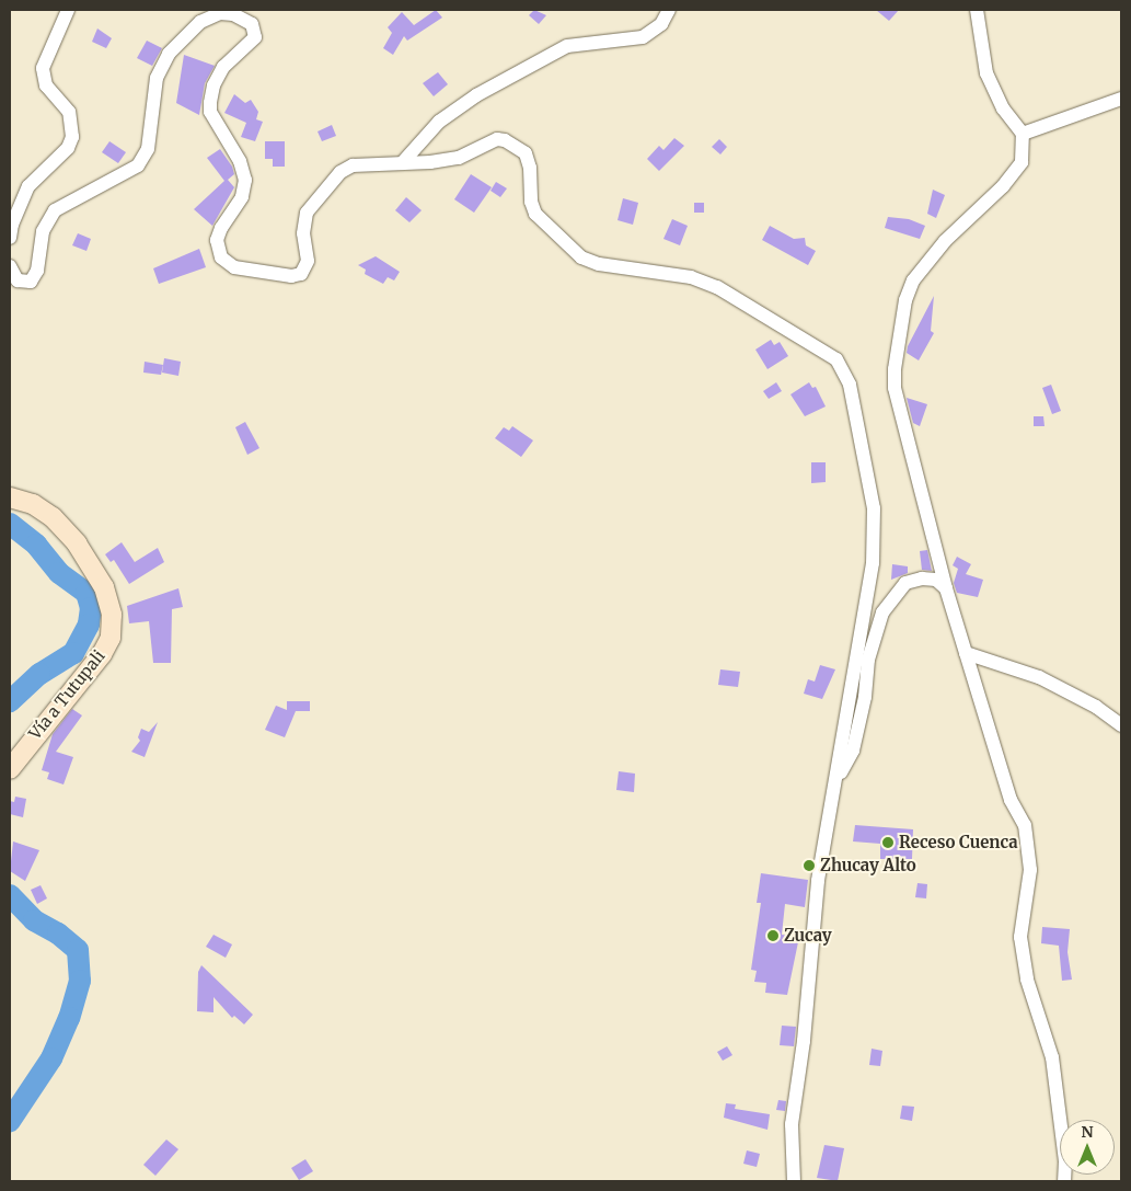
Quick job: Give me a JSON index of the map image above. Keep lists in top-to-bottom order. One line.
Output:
{"streets":{"street":["Vía a Tutupali"]},"places":["Receso Cuenca","Zhucay Alto","Zucay"],"north":"top"}
